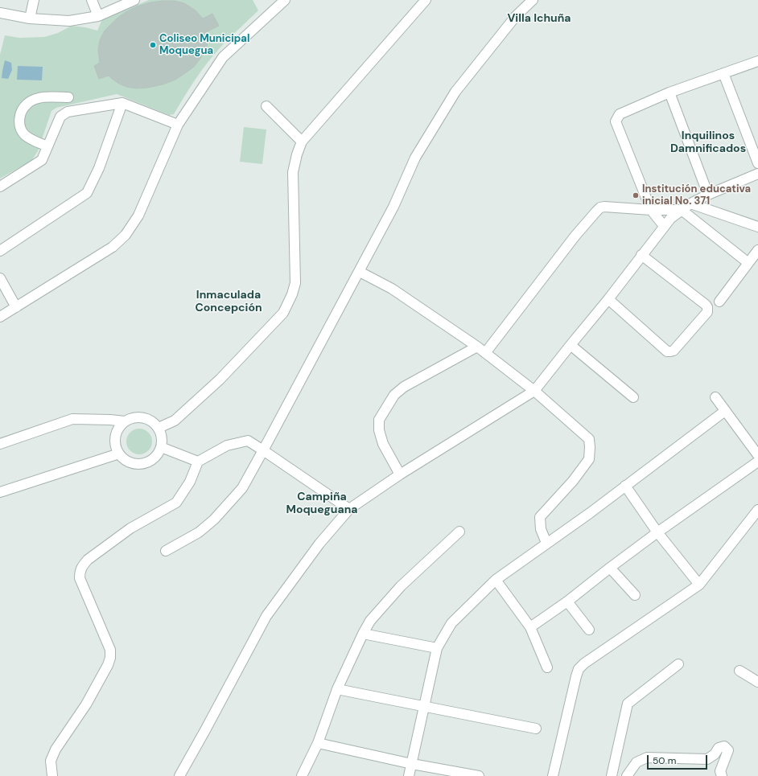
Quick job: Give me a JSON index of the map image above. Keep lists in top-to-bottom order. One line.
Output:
{"districts":["Villa Ichuña","Inquilinos Damnificados","Inmaculada Concepción","Campiña Moqueguana"],"places":["Coliseo Municipal Moquegua","Institución educativa inicial No. 371"],"scale_bar":"50 m"}
